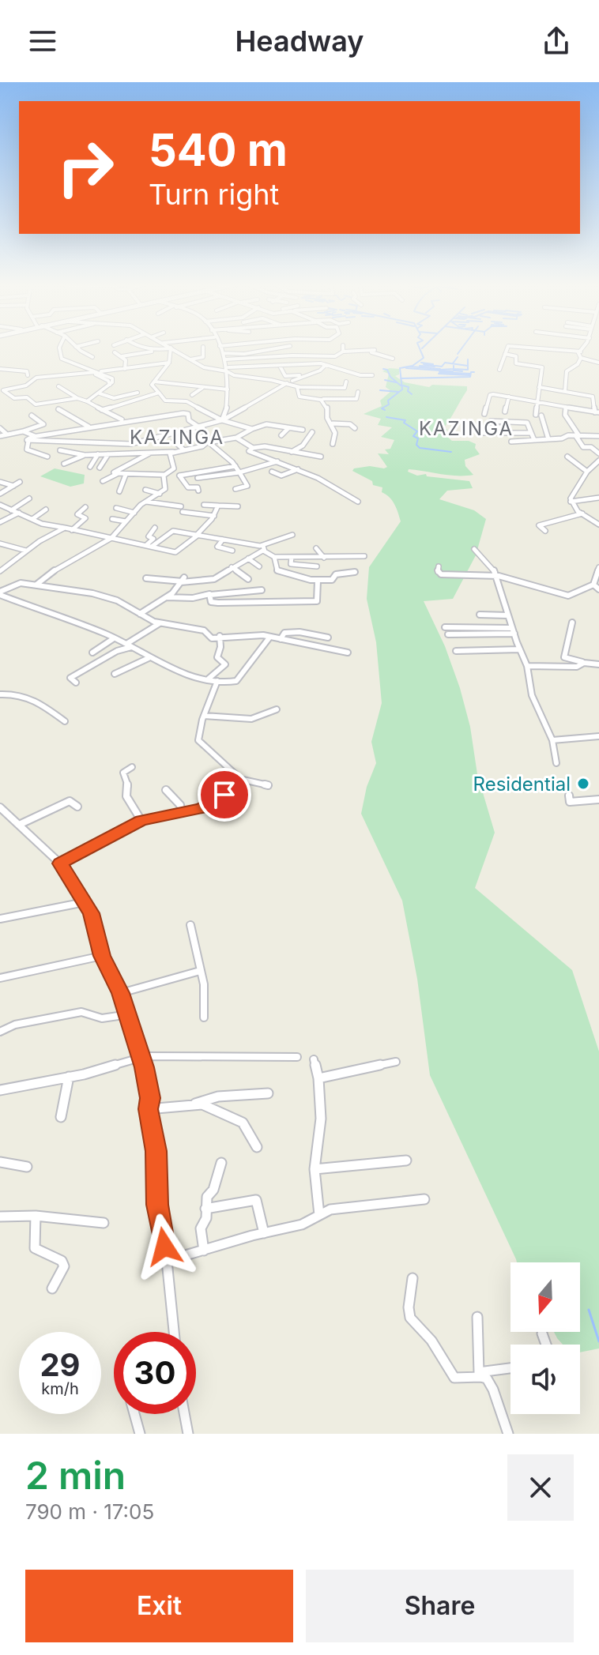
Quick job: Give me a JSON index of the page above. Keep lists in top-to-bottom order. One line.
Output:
{"districts":["KAZINGA","KAZINGA"],"places":["Residential"],"north":"bottom","page":{"header":"Headway","turn":["540 m","Turn right"],"speed":"29 km/h","limit":"30","heading":["2 min","790 m · 17:05"],"buttons":["Exit","Share"]}}
